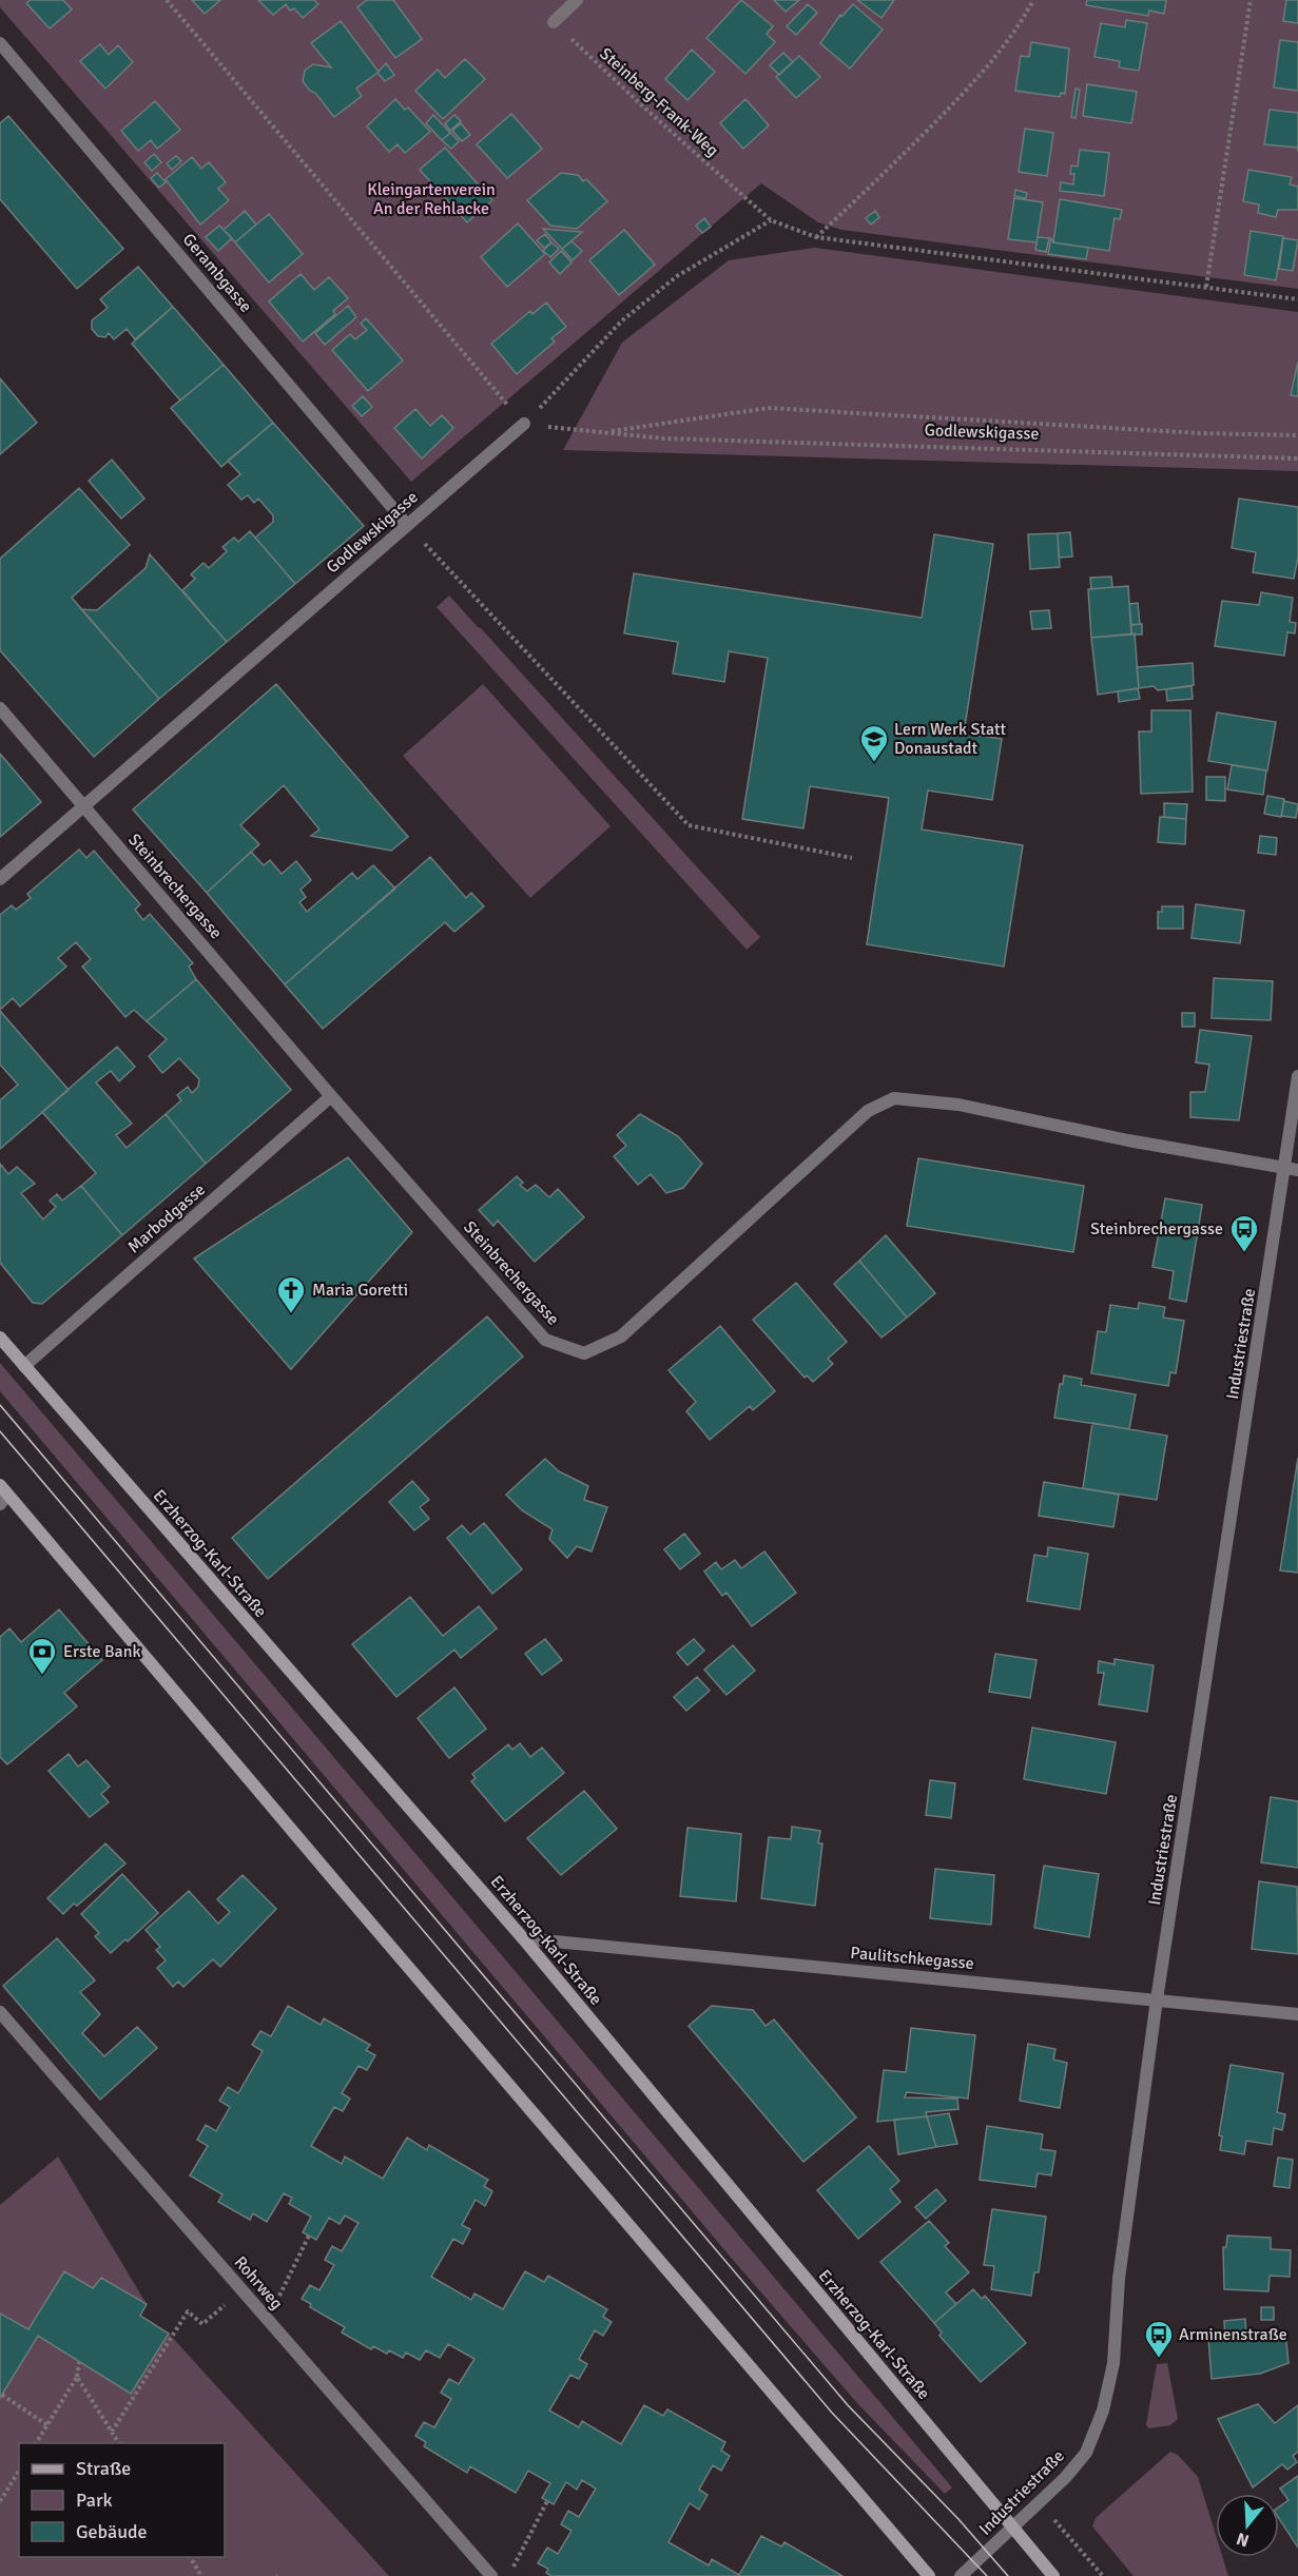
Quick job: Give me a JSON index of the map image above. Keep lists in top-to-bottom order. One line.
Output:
{"streets":{"main road":["Erzherzog-Karl-Straße"],"street":["Gerambgasse","Godlewskigasse","Steinbrechergasse","Marbodgasse","Industriestraße","Paulitschkegasse","Rohrweg"],"path":["Steinberg-Frank-Weg"]},"crossings":[["Gerambgasse","Godlewskigasse"],["Godlewskigasse","Steinbrechergasse"],["Steinbrechergasse","Marbodgasse"],["Steinbrechergasse","Industriestraße"],["Marbodgasse","Erzherzog-Karl-Straße"],["Industriestraße","Erzherzog-Karl-Straße"],["Industriestraße","Paulitschkegasse"],["Erzherzog-Karl-Straße","Paulitschkegasse"]],"parks":["Kleingartenverein An der Rehlacke"],"places":{"school or university":["Lern Werk Statt Donaustadt"],"bus stop":["Steinbrechergasse","Arminenstraße"],"church":["Maria Goretti"],"bank":["Erste Bank"]},"legend":["Straße","Park","Gebäude"],"north":"bottom"}
